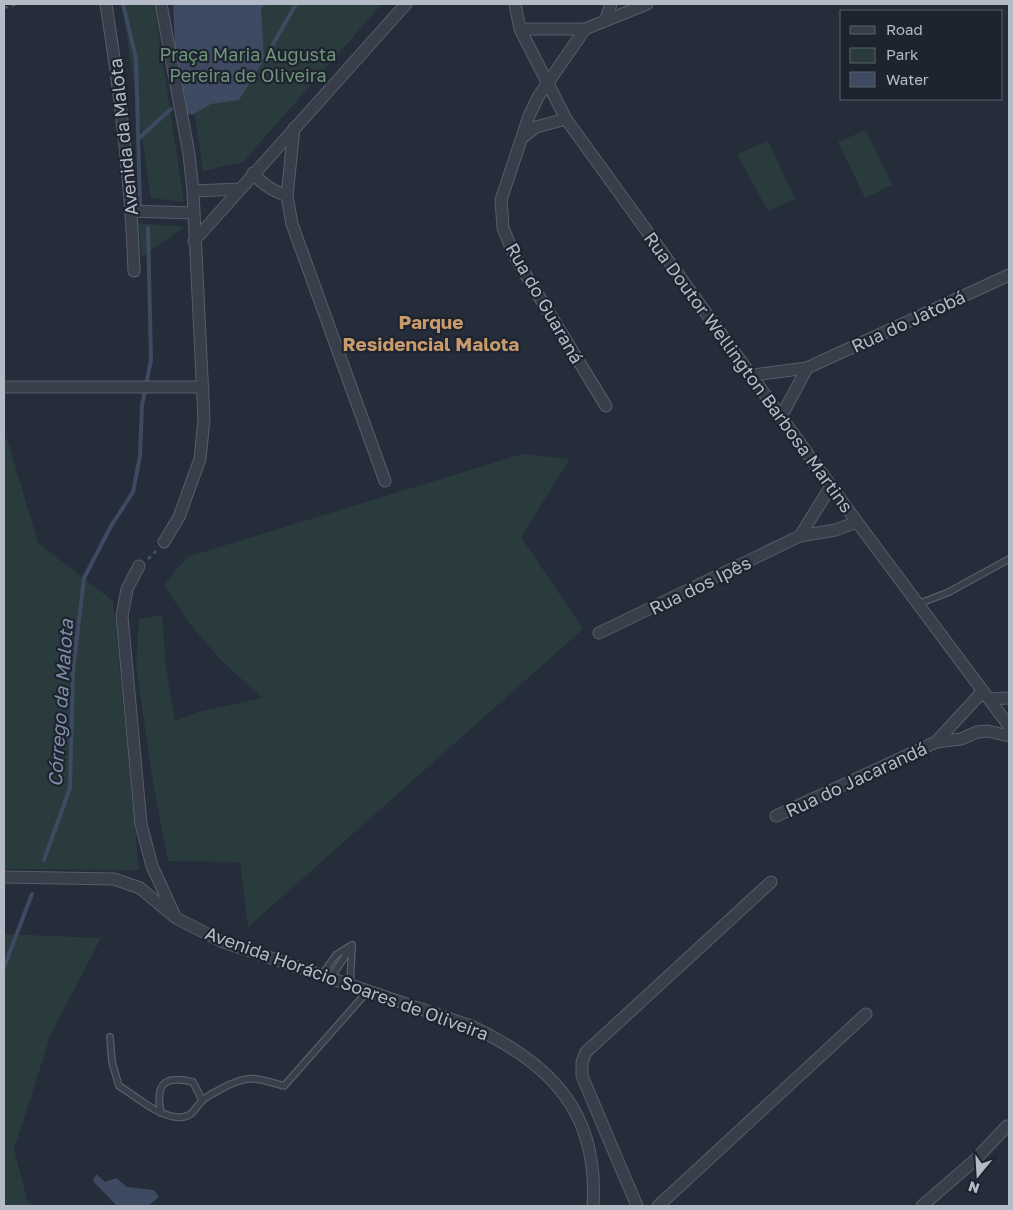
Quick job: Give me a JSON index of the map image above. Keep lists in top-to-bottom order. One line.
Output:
{"streets":{"street":["Avenida da Malota","Rua do Guaraná","Rua do Jatobá","Rua Doutor Wellington Barbosa Martins","Rua dos Ipês","Rua do Jacarandá","Avenida Horácio Soares de Oliveira"]},"crossings":[["Rua do Guaraná","Rua Doutor Wellington Barbosa Martins"],["Rua do Jatobá","Rua Doutor Wellington Barbosa Martins"],["Rua Doutor Wellington Barbosa Martins","Rua dos Ipês"],["Rua Doutor Wellington Barbosa Martins","Rua do Jacarandá"]],"districts":["Parque Residencial Malota"],"water":["Córrego da Malota"],"parks":["Praça Maria Augusta Pereira de Oliveira"],"legend":["Road","Park","Water"],"north":"bottom"}
